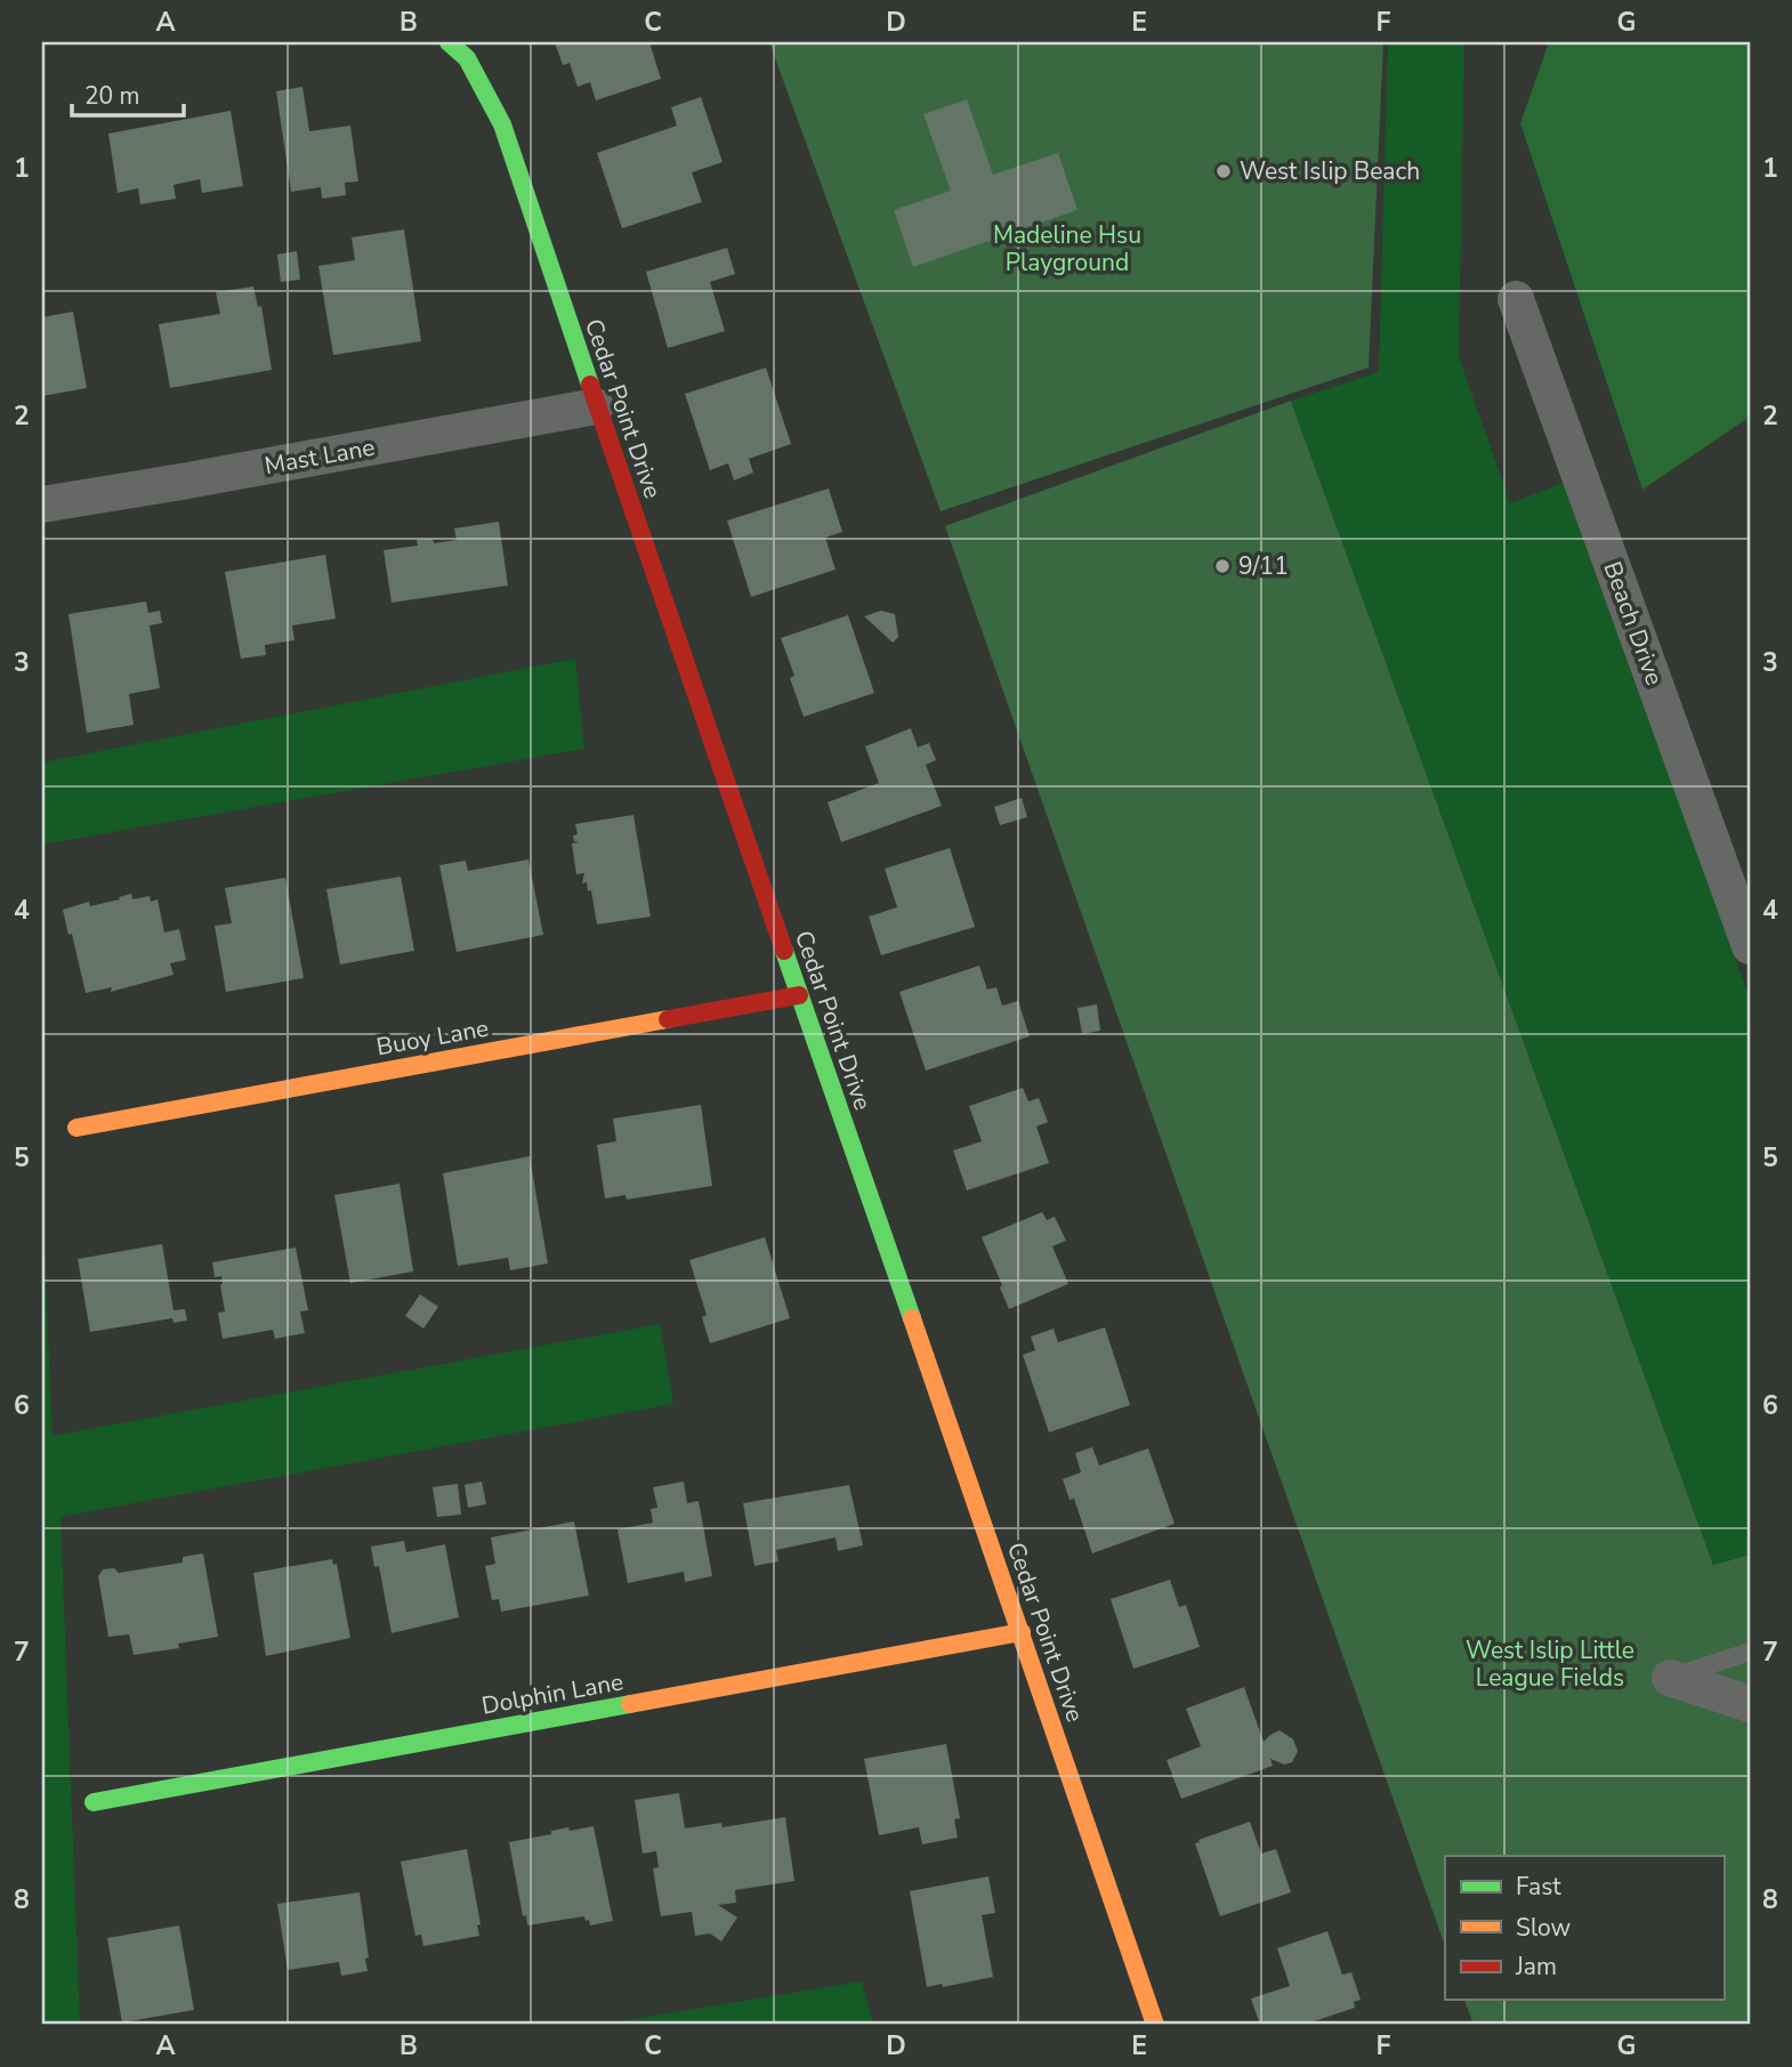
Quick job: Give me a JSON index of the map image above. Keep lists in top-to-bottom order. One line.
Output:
{"streets":{"street":["Cedar Point Drive","Mast Lane","Beach Drive","Buoy Lane","Dolphin Lane"]},"crossings":[["Cedar Point Drive","Mast Lane"],["Cedar Point Drive","Buoy Lane"],["Cedar Point Drive","Dolphin Lane"]],"parks":["Madeline Hsu Playground","West Islip Little League Fields"],"places":["West Islip Beach","9/11"],"legend":["Fast","Slow","Jam"],"scale_bar":"20 m","grid":{"columns":["A","B","C","D","E","F","G"],"rows":["1","2","3","4","5","6","7","8"]}}
